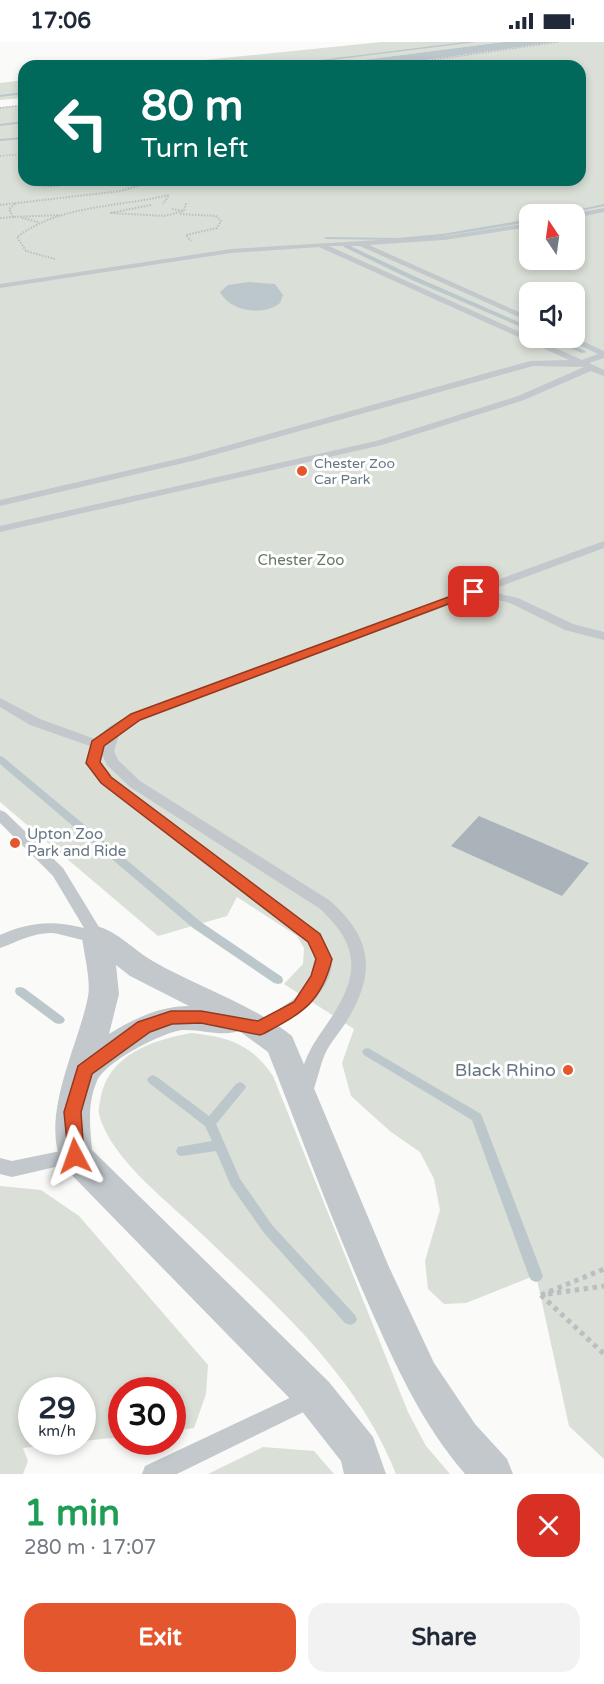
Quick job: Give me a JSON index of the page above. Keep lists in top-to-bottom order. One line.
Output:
{"parks":["Chester Zoo"],"places":["Chester Zoo Car Park","Upton Zoo Park and Ride","Black Rhino"],"north":"top","page":{"status":"17:06","turn":["80 m","Turn left"],"speed":"29 km/h","limit":"30","heading":["1 min","280 m · 17:07"],"buttons":["Exit","Share"]}}
